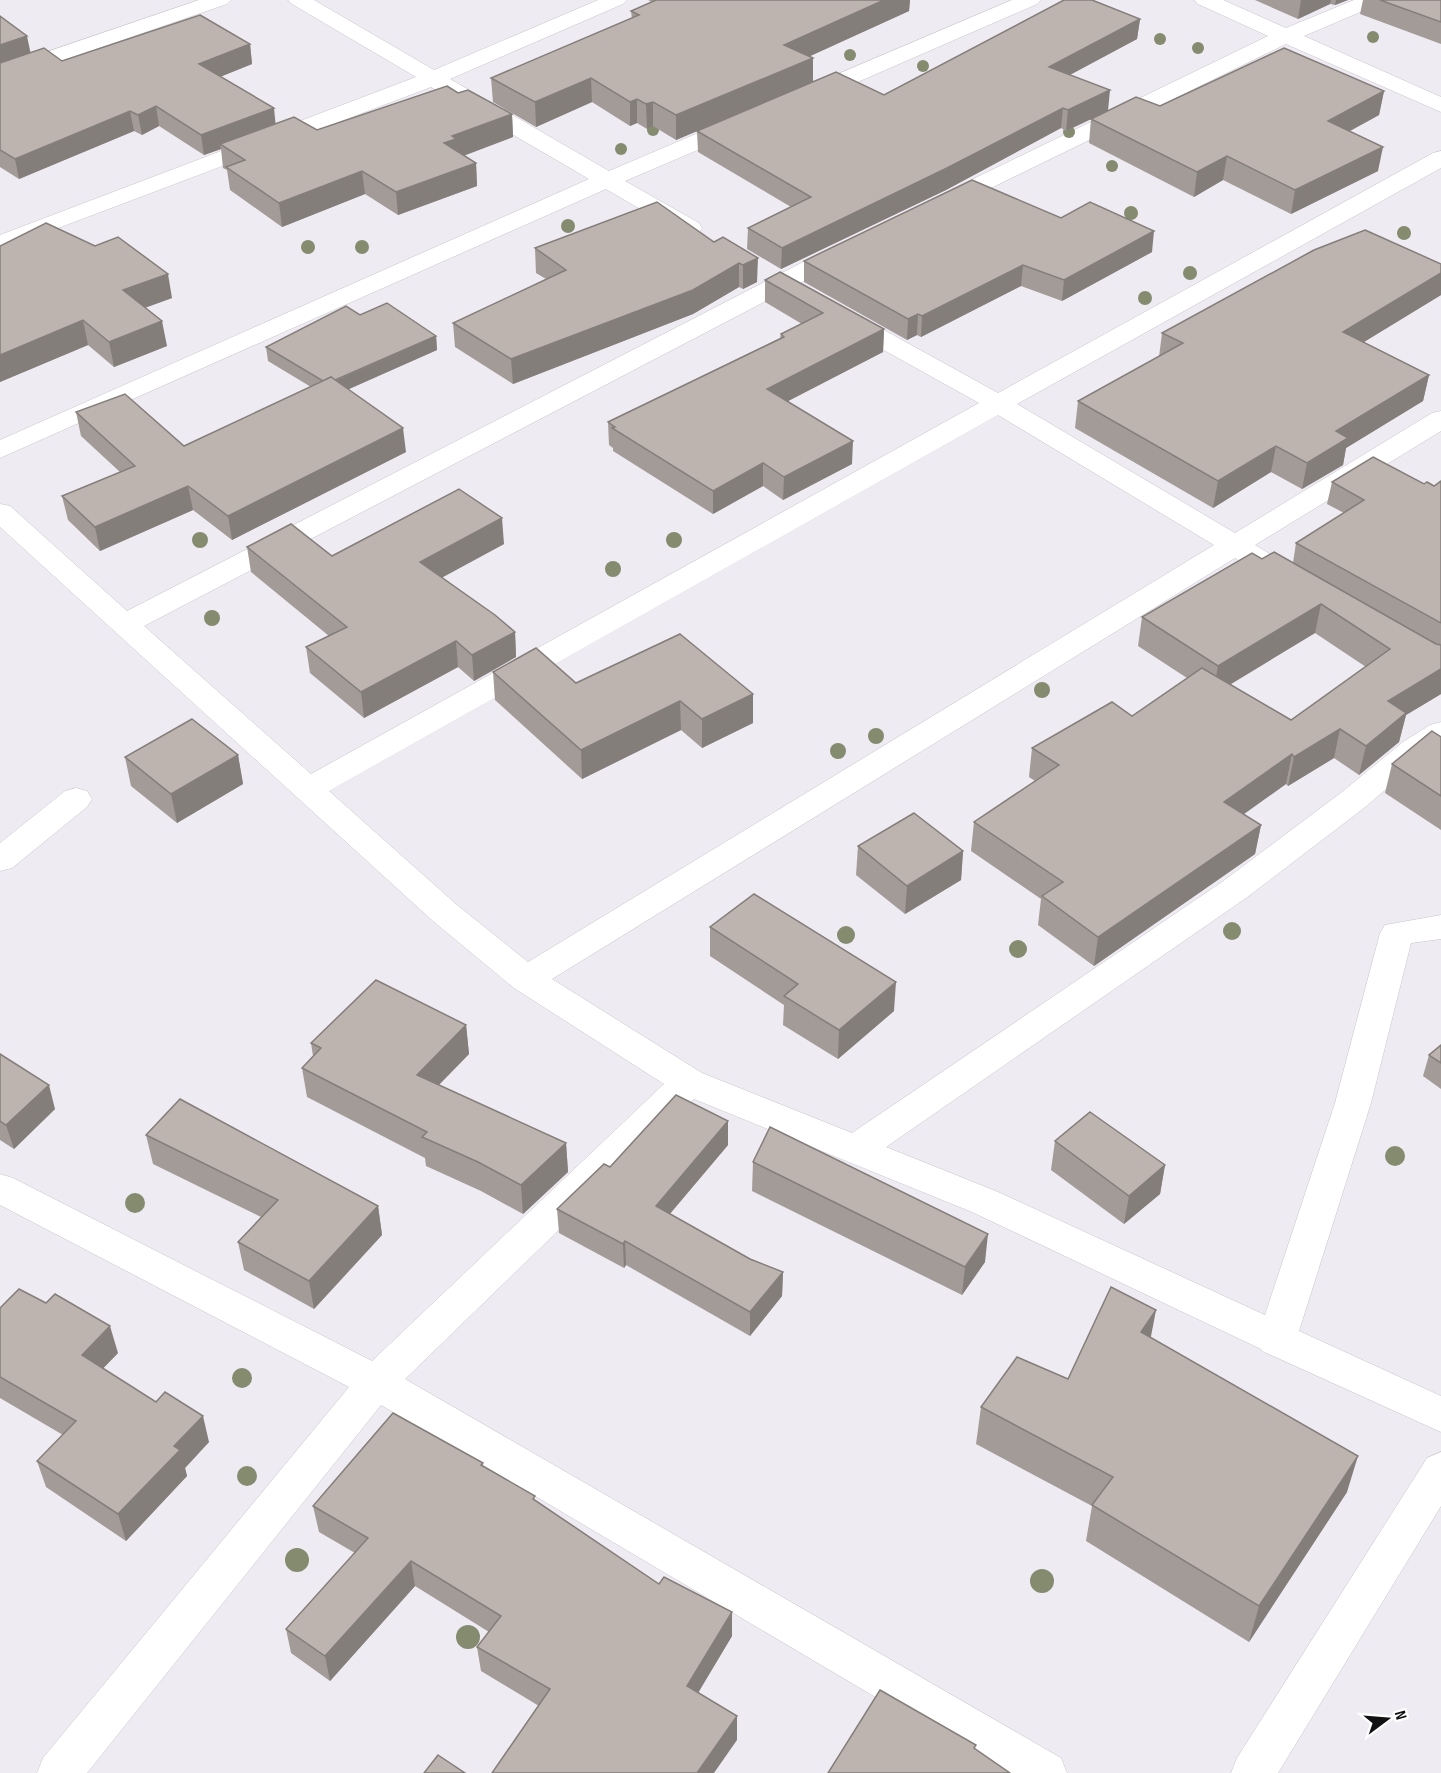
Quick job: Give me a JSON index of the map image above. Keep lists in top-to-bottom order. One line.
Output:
{"north":"right"}
